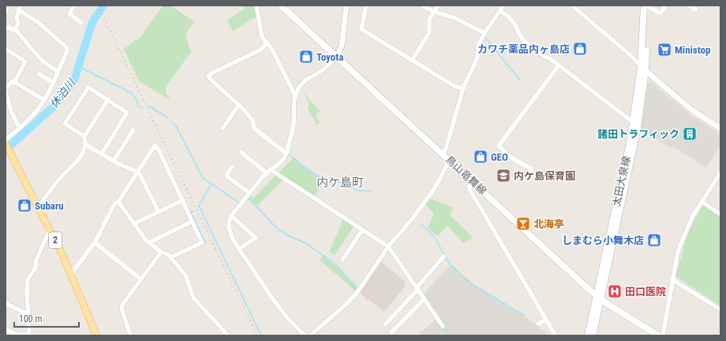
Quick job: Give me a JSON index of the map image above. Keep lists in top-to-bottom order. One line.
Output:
{"streets":{"main road":["鳥山竜舞線","太田大泉線","2"]},"crossings":[["鳥山竜舞線","太田大泉線"]],"districts":["内ケ島町"],"water":["休泊川"],"places":{"shop":["カワチ薬品内ヶ島店","Toyota","GEO","Subaru","しまむら小舞木店"],"supermarket":["Ministop"],"building":["諸田トラフィック"],"school or university":["内ケ島保育園"],"bar":["北海亭"],"hospital":["田口医院"]},"scale_bar":"100 m"}
